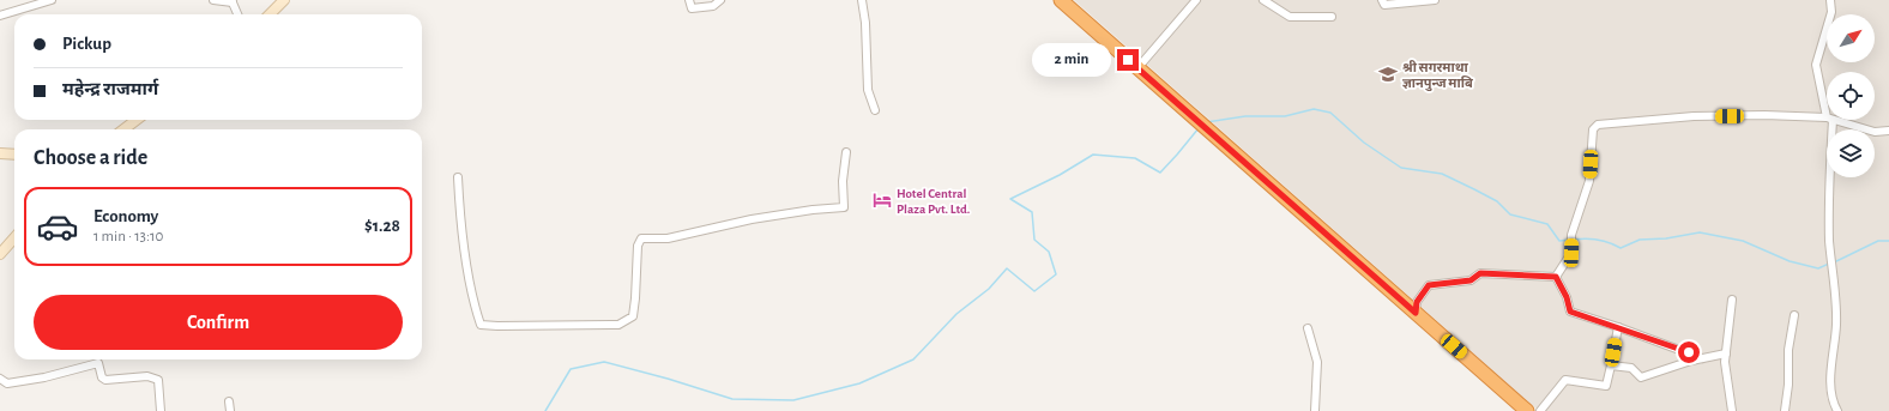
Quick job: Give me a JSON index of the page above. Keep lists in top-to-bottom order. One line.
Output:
{"places":{"school or university":["श्री सगरमाथा ज्ञानपुन्ज माबि"],"hotel":["Hotel Central Plaza Pvt. Ltd."]},"north":"top right","page":{"banner":["Pickup","महेन्द्र राजमार्ग"],"bubble":"2 min","heading":"Choose a ride","list":[{"name":"Economy","note":"1 min · 13:10","value":"$1.28"}],"buttons":"Confirm"}}
